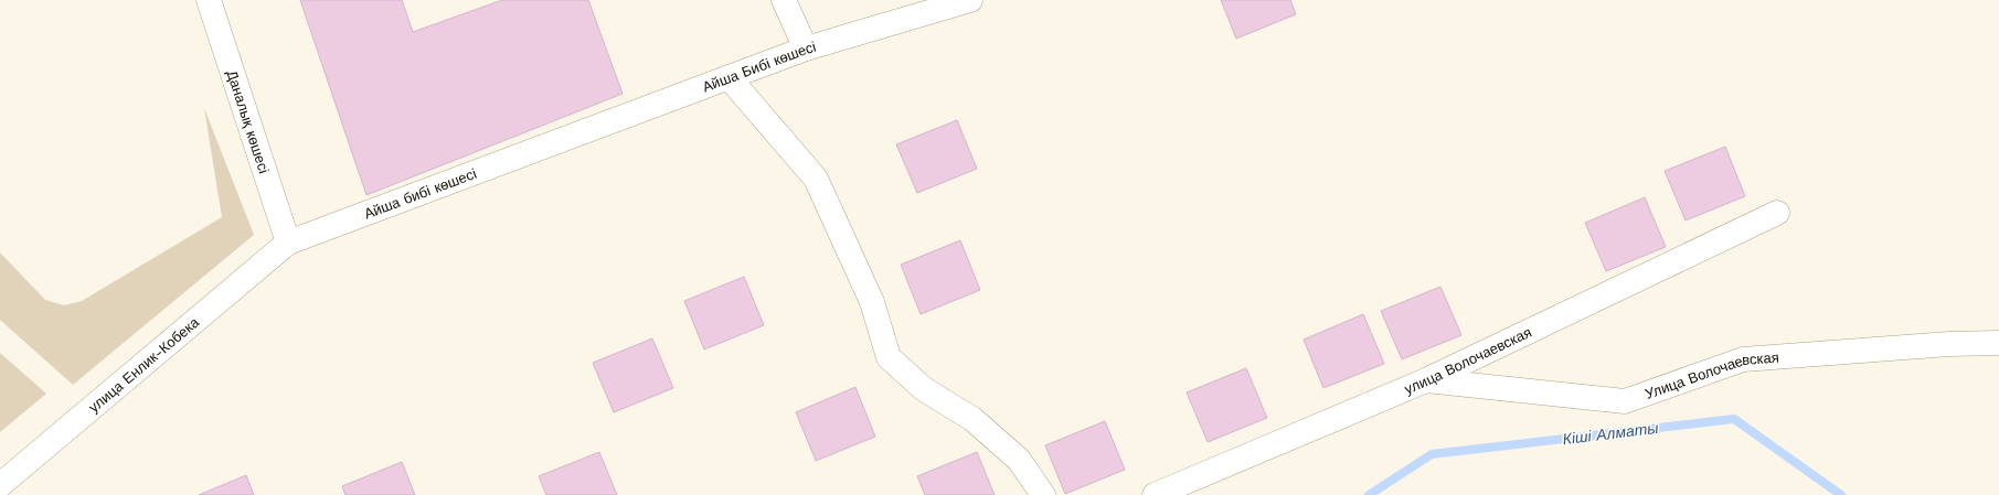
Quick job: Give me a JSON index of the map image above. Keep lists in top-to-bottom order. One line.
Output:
{"streets":{"street":["Айша Бибі көшесі","Даналық көшесі","Айша бибі көшесі","улица Волочаевская","улица Енлик-Кобека","Улица Волочаевская"]},"crossings":[["Айша Бибі көшесі","Айша бибі көшесі"],["Даналық көшесі","Айша бибі көшесі"],["Даналық көшесі","улица Енлик-Кобека"],["Айша бибі көшесі","улица Енлик-Кобека"],["улица Волочаевская","Улица Волочаевская"]],"water":["Кіші Алматы"]}
